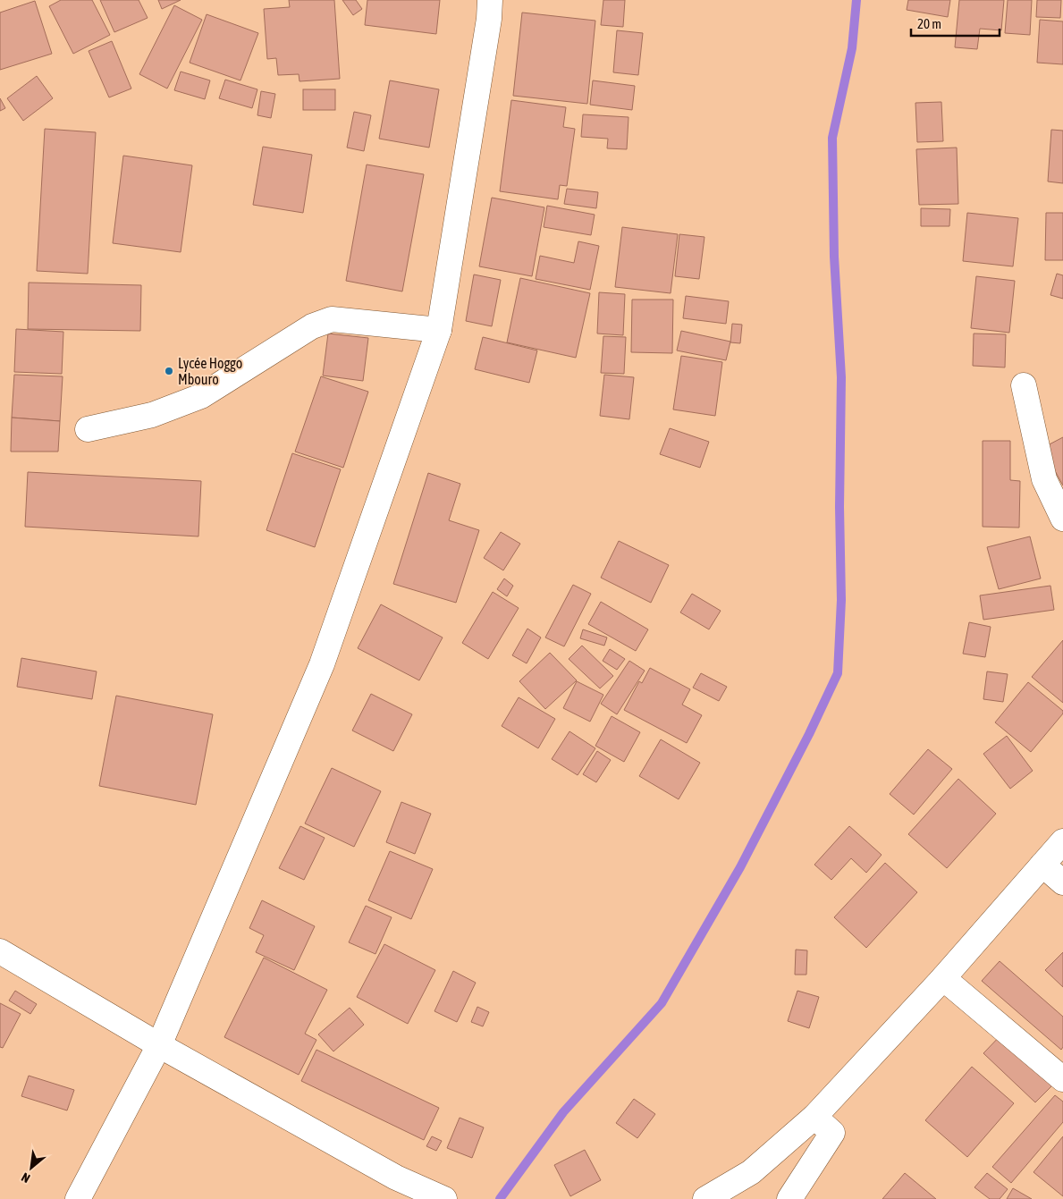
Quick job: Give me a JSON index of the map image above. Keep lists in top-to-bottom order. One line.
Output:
{"places":["Lycée Hoggo Mbouro"],"scale_bar":"20 m","north":"bottom left"}
